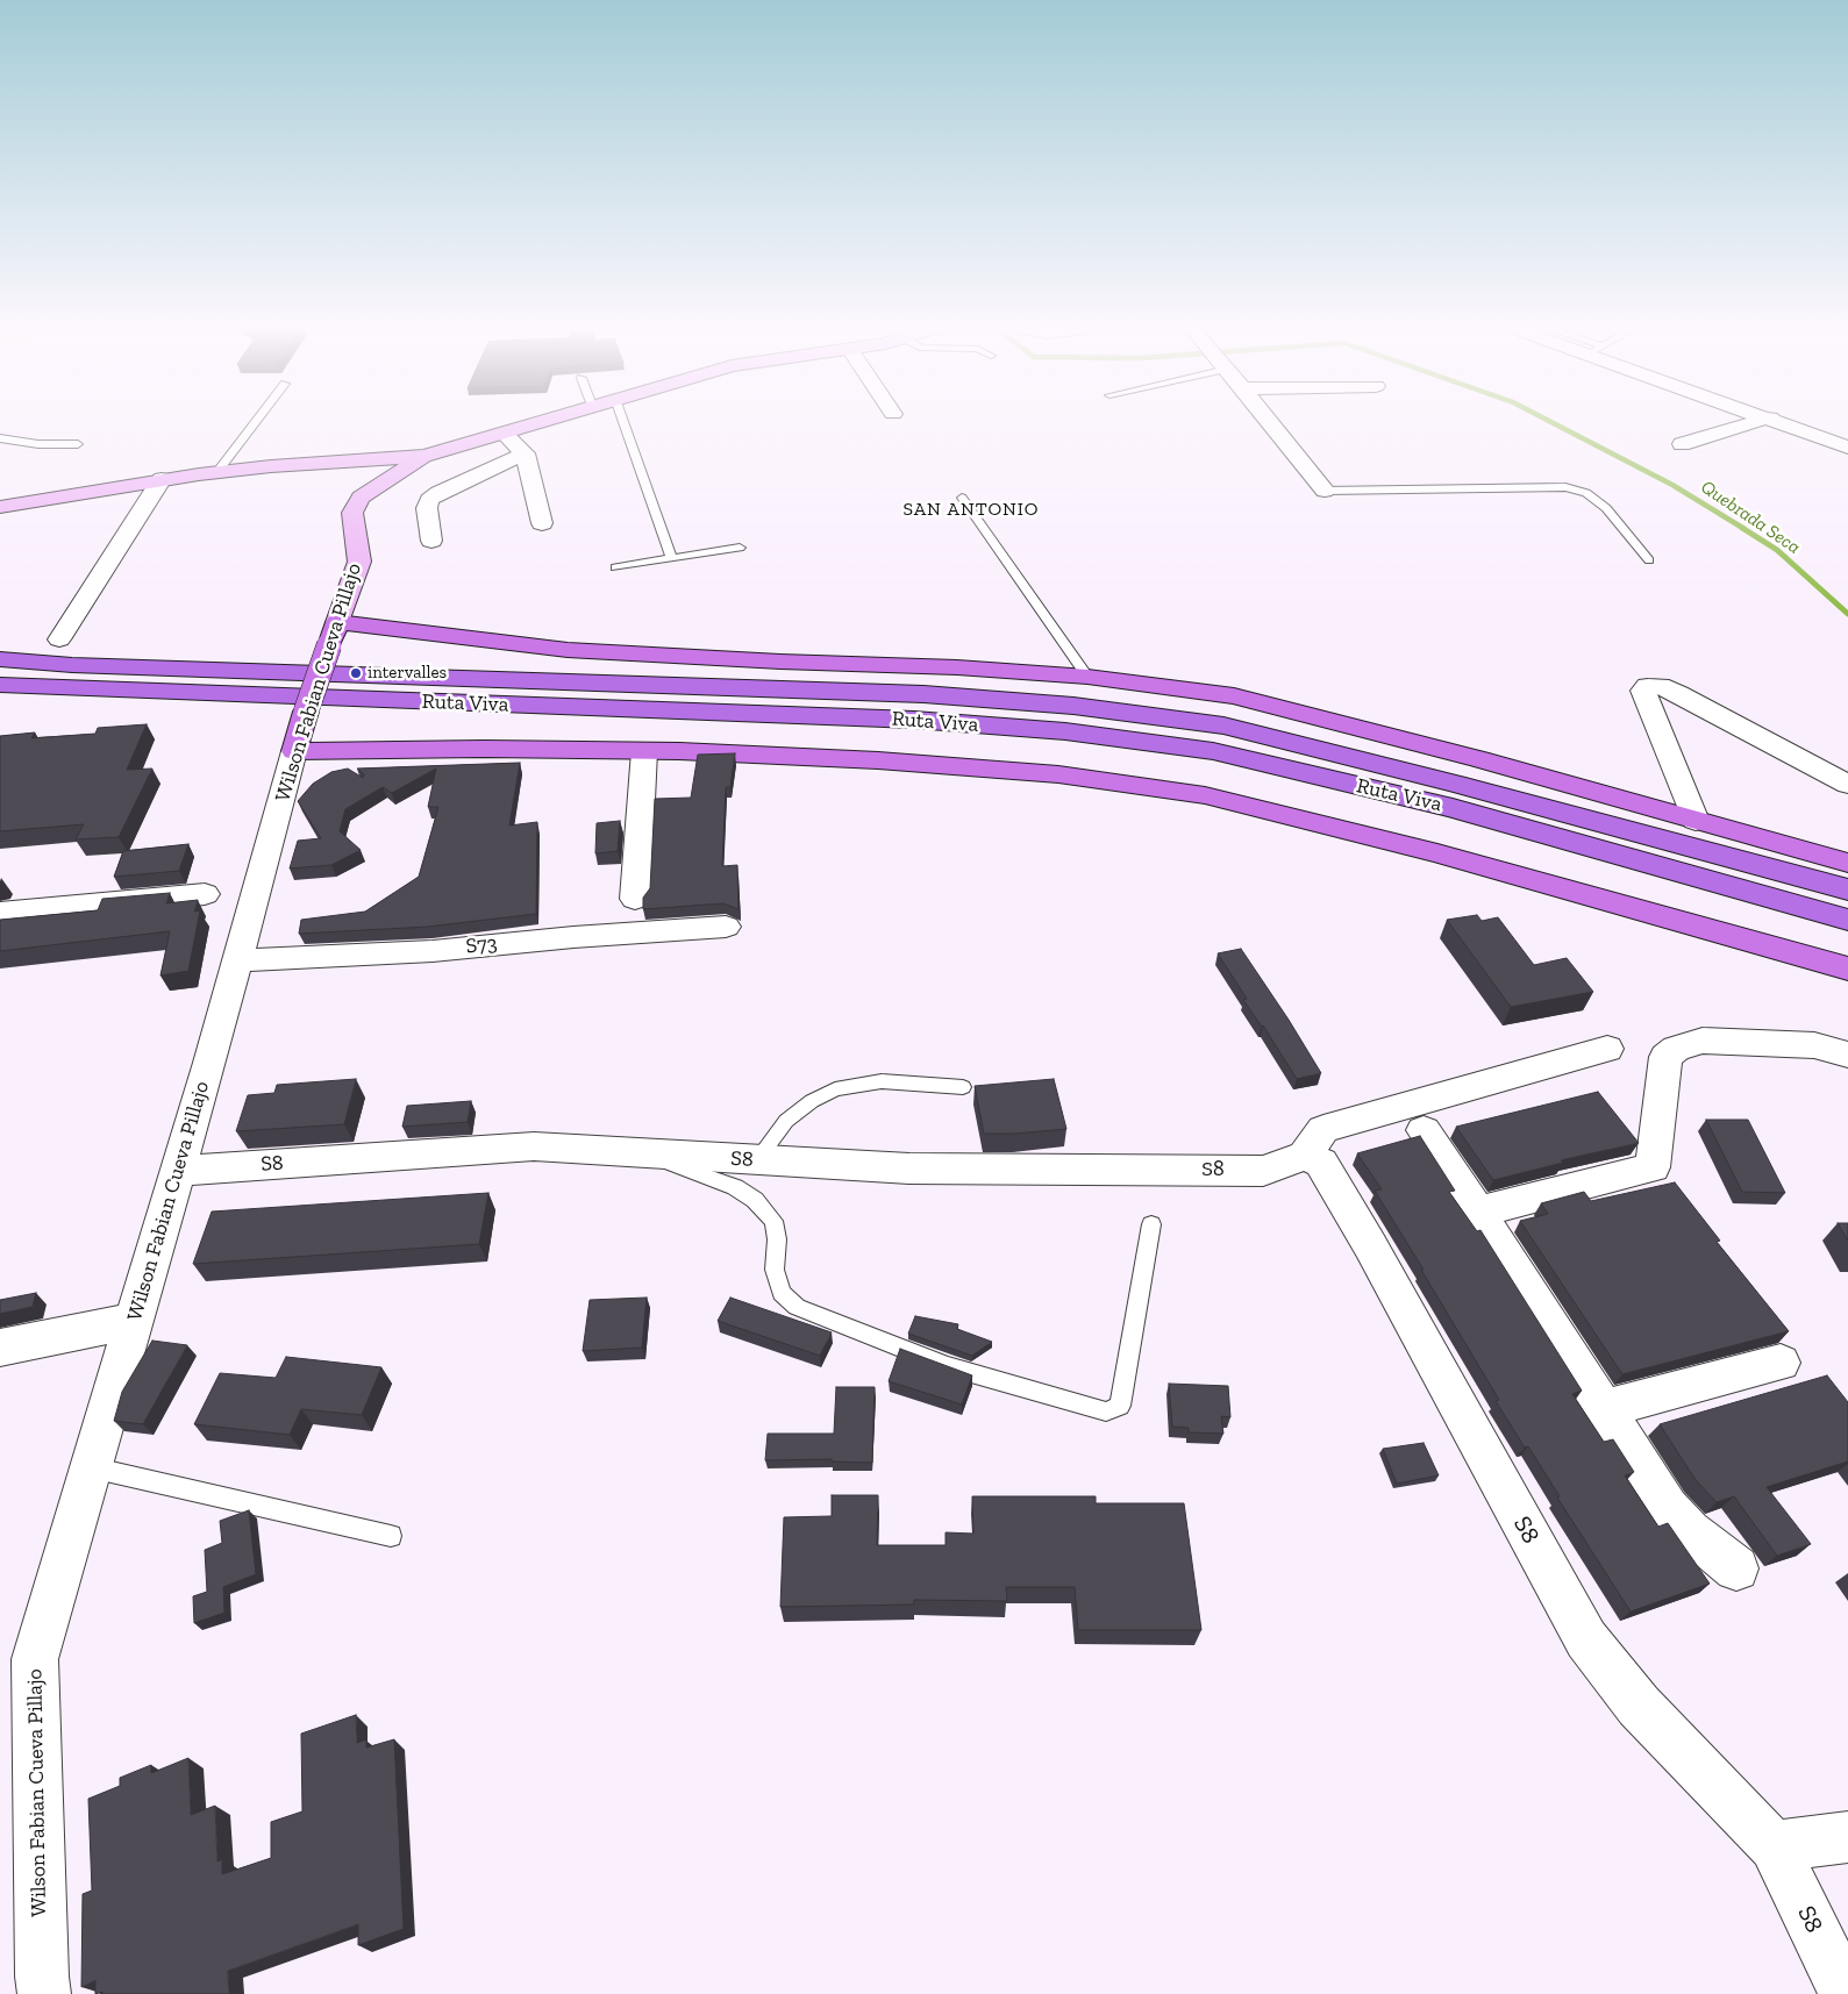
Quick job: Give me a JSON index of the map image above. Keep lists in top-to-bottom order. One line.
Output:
{"streets":{"highway":["Ruta Viva"],"main road":["Wilson Fabian Cueva Pillajo"],"street":["S73","S8"]},"crossings":[["Wilson Fabian Cueva Pillajo","Ruta Viva"],["Wilson Fabian Cueva Pillajo","S73"],["Wilson Fabian Cueva Pillajo","S8"]],"districts":["SAN ANTONIO"],"water":["Quebrada Seca"],"places":["intervalles"]}
